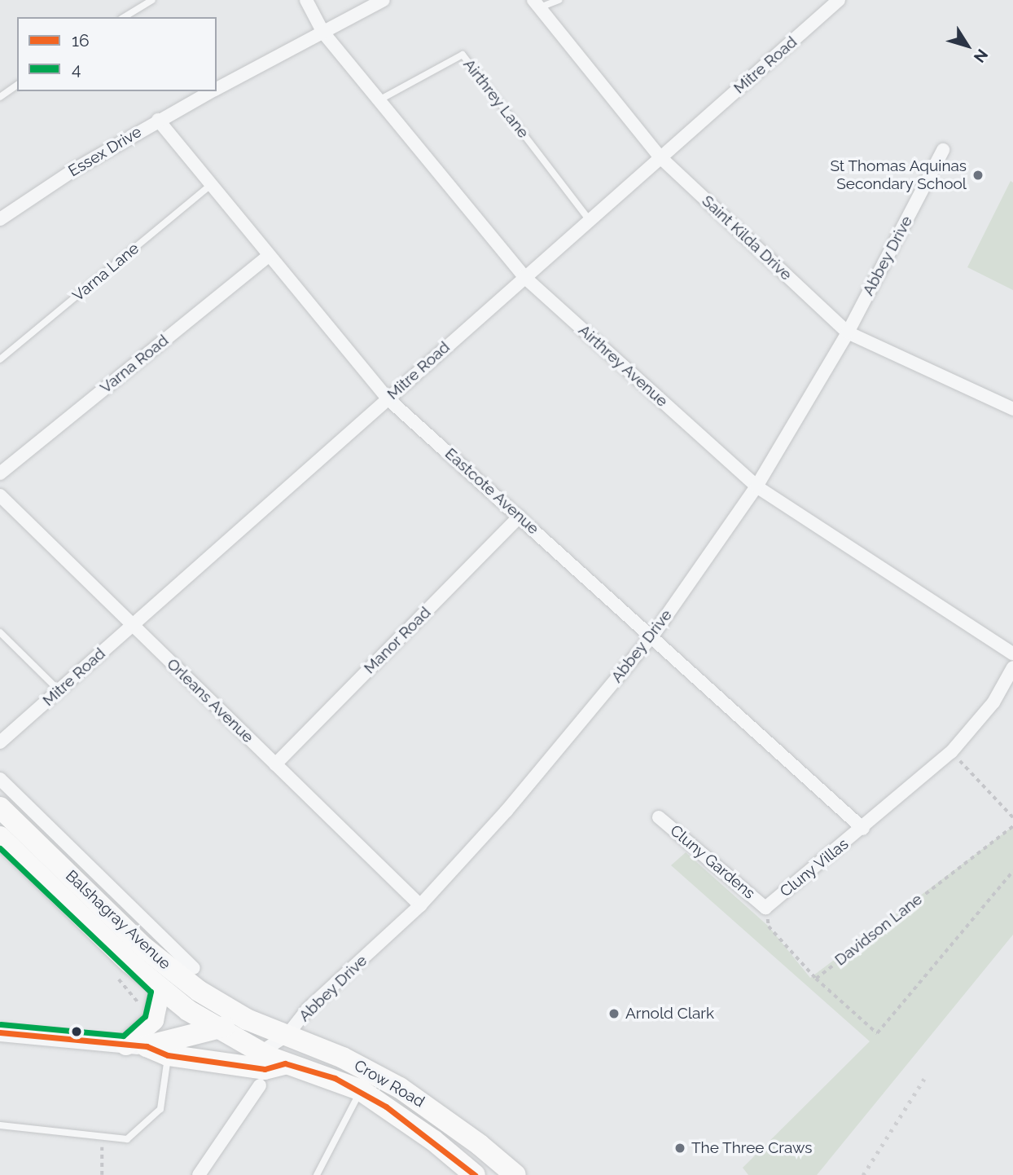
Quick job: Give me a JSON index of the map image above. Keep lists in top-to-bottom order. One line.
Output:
{"streets":{"main road":["Balshagray Avenue","Crow Road"],"street":["Mitre Road","Essex Drive","Saint Kilda Drive","Abbey Drive","Varna Road","Airthrey Avenue","Eastcote Avenue","Manor Road","Orleans Avenue","Cluny Gardens","Cluny Villas"],"lane":["Airthrey Lane","Varna Lane"],"path":["Davidson Lane"]},"crossings":[["Mitre Road","Airthrey Lane"],["Mitre Road","Saint Kilda Drive"],["Mitre Road","Airthrey Avenue"],["Mitre Road","Eastcote Avenue"],["Mitre Road","Orleans Avenue"],["Airthrey Lane","Airthrey Avenue"],["Essex Drive","Airthrey Avenue"],["Essex Drive","Eastcote Avenue"],["Saint Kilda Drive","Abbey Drive"],["Abbey Drive","Airthrey Avenue"],["Abbey Drive","Eastcote Avenue"],["Abbey Drive","Orleans Avenue"],["Abbey Drive","Crow Road"],["Varna Lane","Eastcote Avenue"],["Varna Road","Eastcote Avenue"],["Eastcote Avenue","Manor Road"],["Eastcote Avenue","Cluny Villas"],["Manor Road","Orleans Avenue"],["Cluny Gardens","Cluny Villas"],["Balshagray Avenue","Crow Road"]],"places":["St Thomas Aquinas Secondary School","Arnold Clark","The Three Craws"],"lines":["transit line 4","transit line 16"],"legend":["16","4"],"north":"bottom right"}
